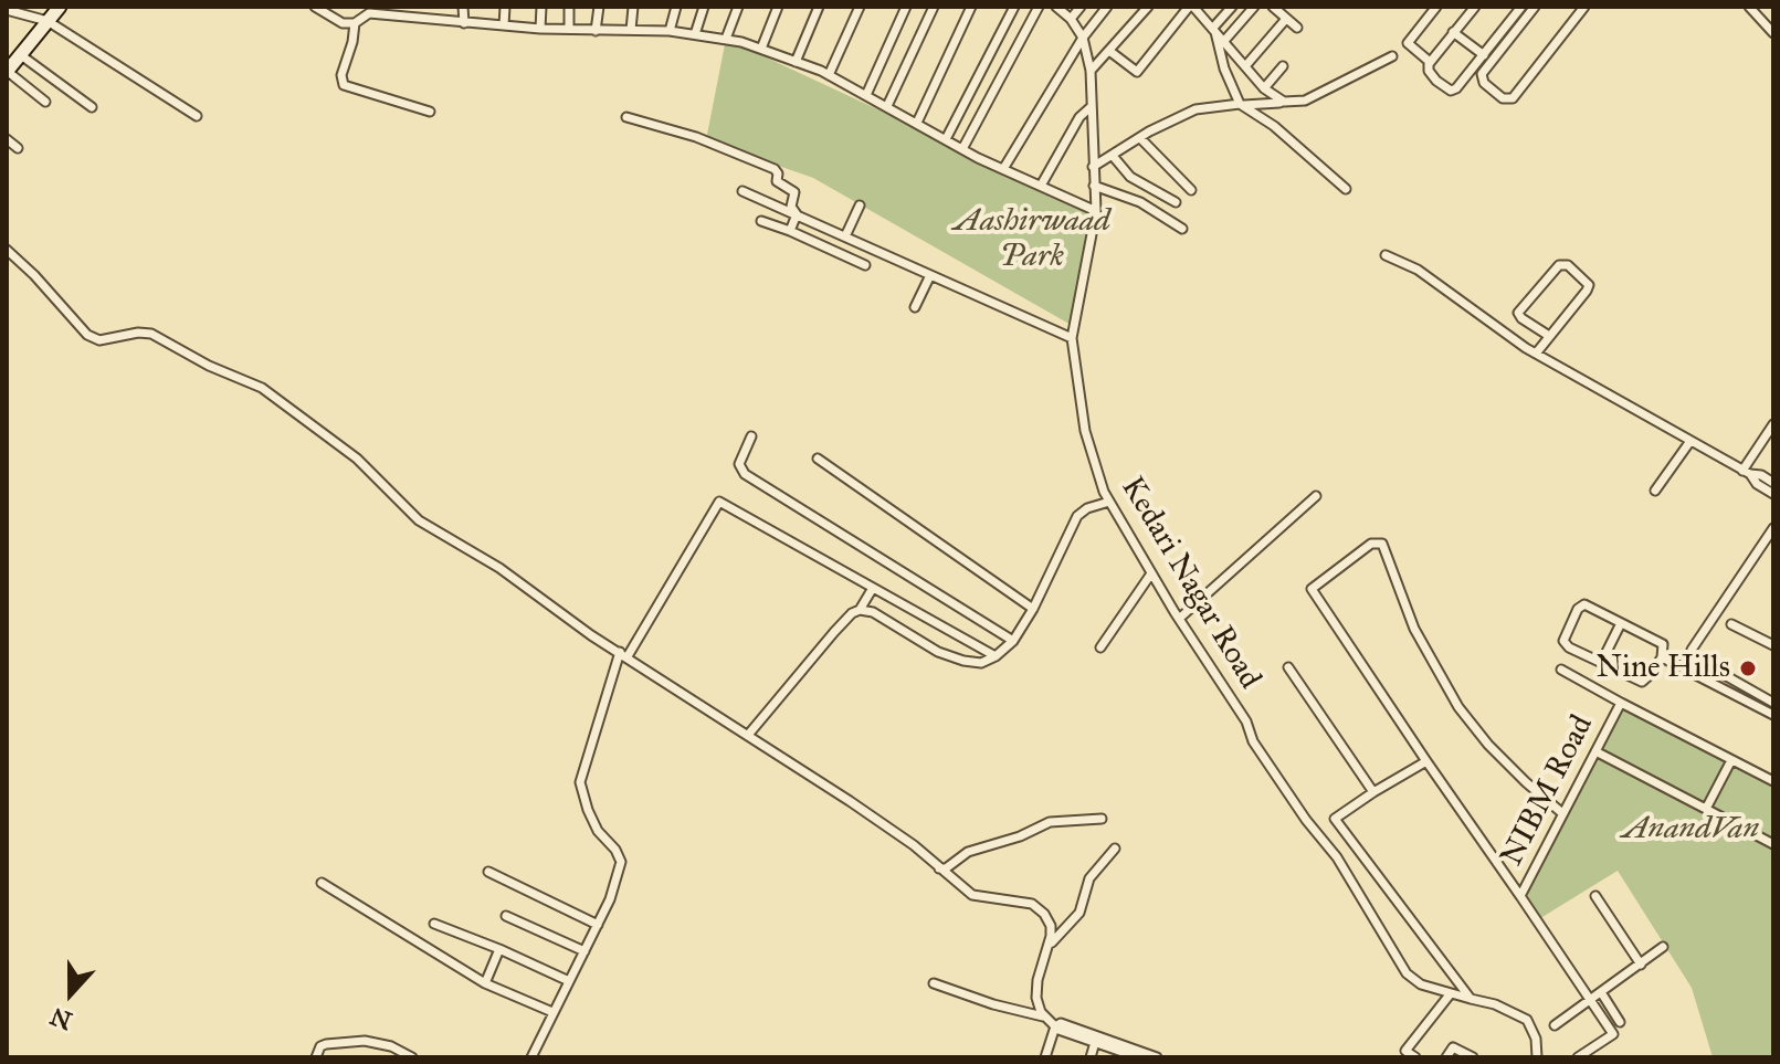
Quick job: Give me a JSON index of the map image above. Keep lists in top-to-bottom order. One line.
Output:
{"streets":{"street":["Kedari Nagar Road","NIBM Road"]},"parks":["Aashirwaad Park","AnandVan"],"places":["Nine Hills"],"north":"bottom"}
